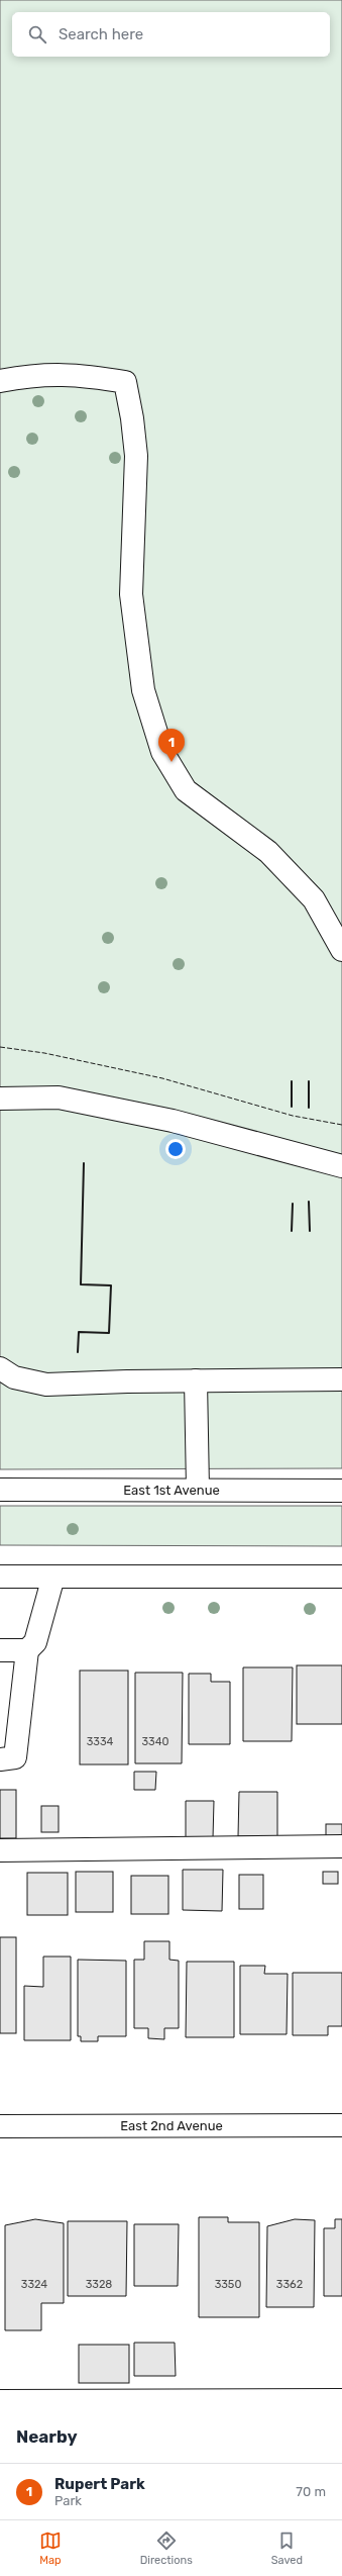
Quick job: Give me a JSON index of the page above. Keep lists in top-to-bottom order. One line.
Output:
{"streets":{"main road":["East 1st Avenue","East 2nd Avenue"]},"house_numbers":["3334","3340","3324","3328","3350","3362"],"page":{"search":"Search here","pins":"1","heading":"Nearby","list":[{"mark":"1","name":"Rupert Park","note":"Park","value":"70 m"}],"nav":["Map","Directions","Saved"]}}
